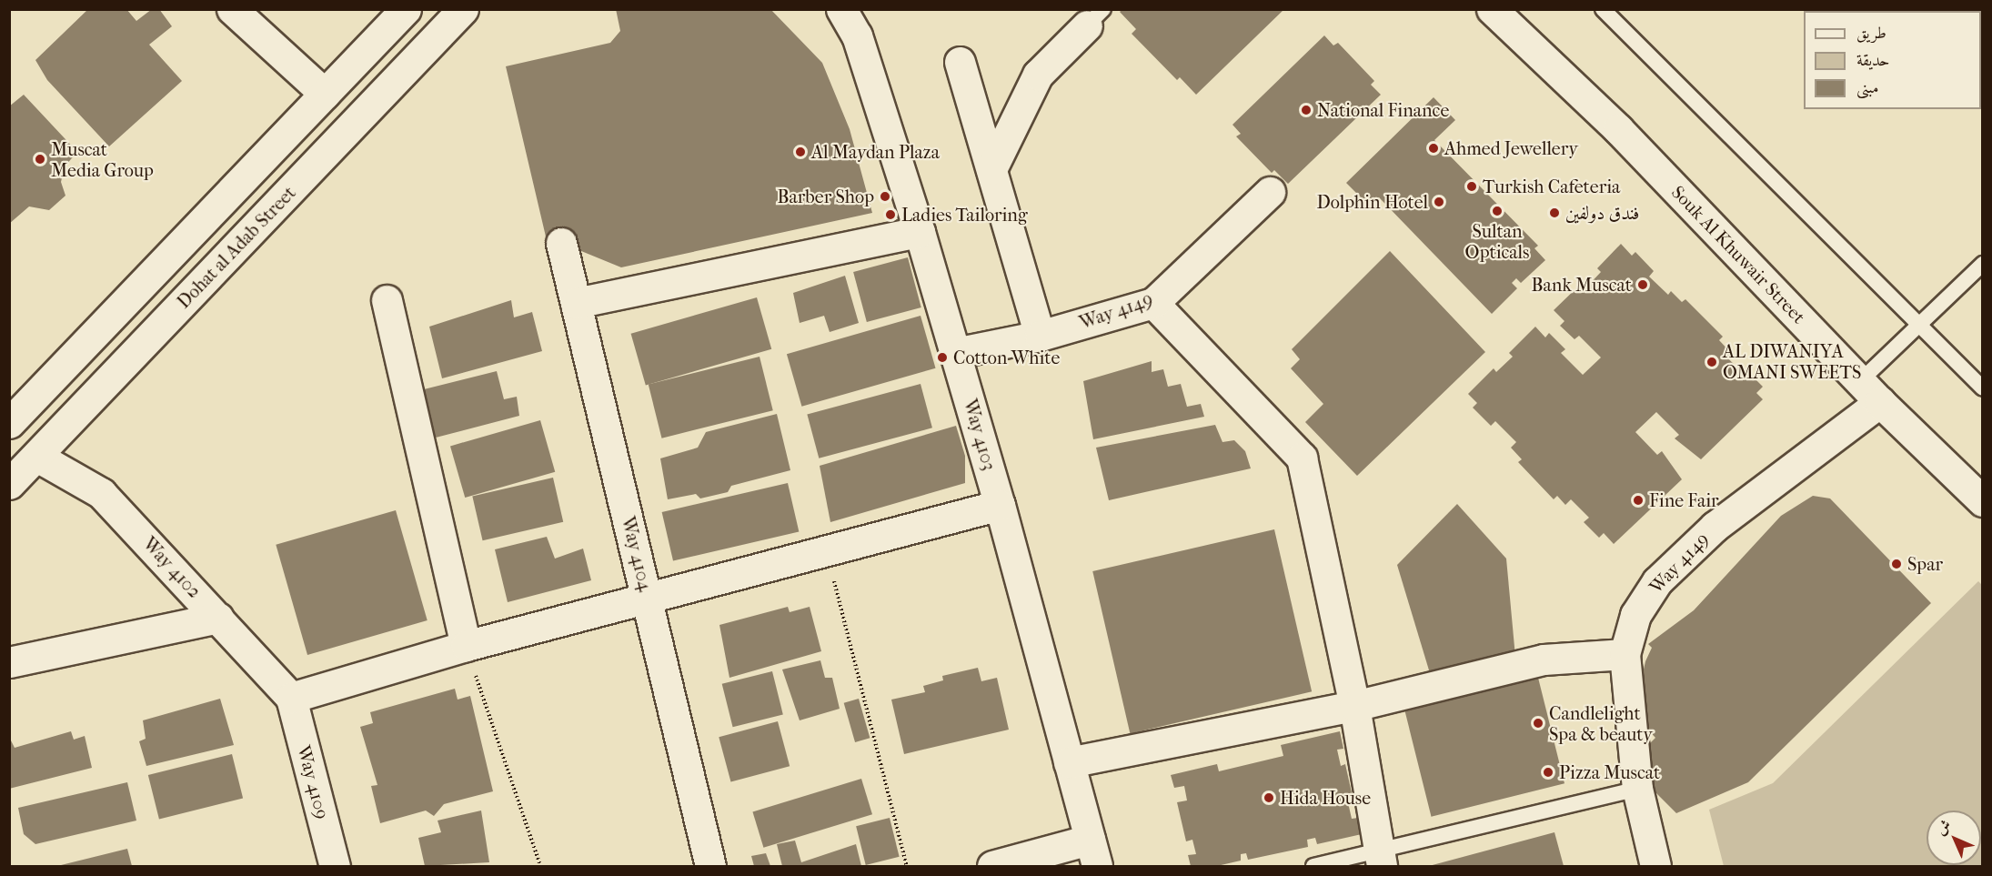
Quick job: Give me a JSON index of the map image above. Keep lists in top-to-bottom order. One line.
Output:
{"streets":{"street":["Dohat al Adab Street","Souk Al Khuwair Street","Way 4149","Way 4103","Way 4104","Way 4102","Way 4109"]},"crossings":[["Dohat al Adab Street","Way 4102"],["Souk Al Khuwair Street","Way 4149"],["Way 4149","Way 4103"],["Way 4102","Way 4109"]],"places":["National Finance","Ahmed Jewellery","Al Maydan Plaza","Muscat Media Group","Turkish Cafeteria","Barber Shop","Dolphin Hotel","Sultan Opticals","فندق دولفين","Ladies Tailoring","Bank Muscat","Cotton White","AL DIWANIYA OMANI SWEETS","Fine Fair","Spar","Candlelight Spa & beauty","Pizza Muscat","Hida House"],"legend":["طريق","حديقة","مبنى"],"north":"top left"}
